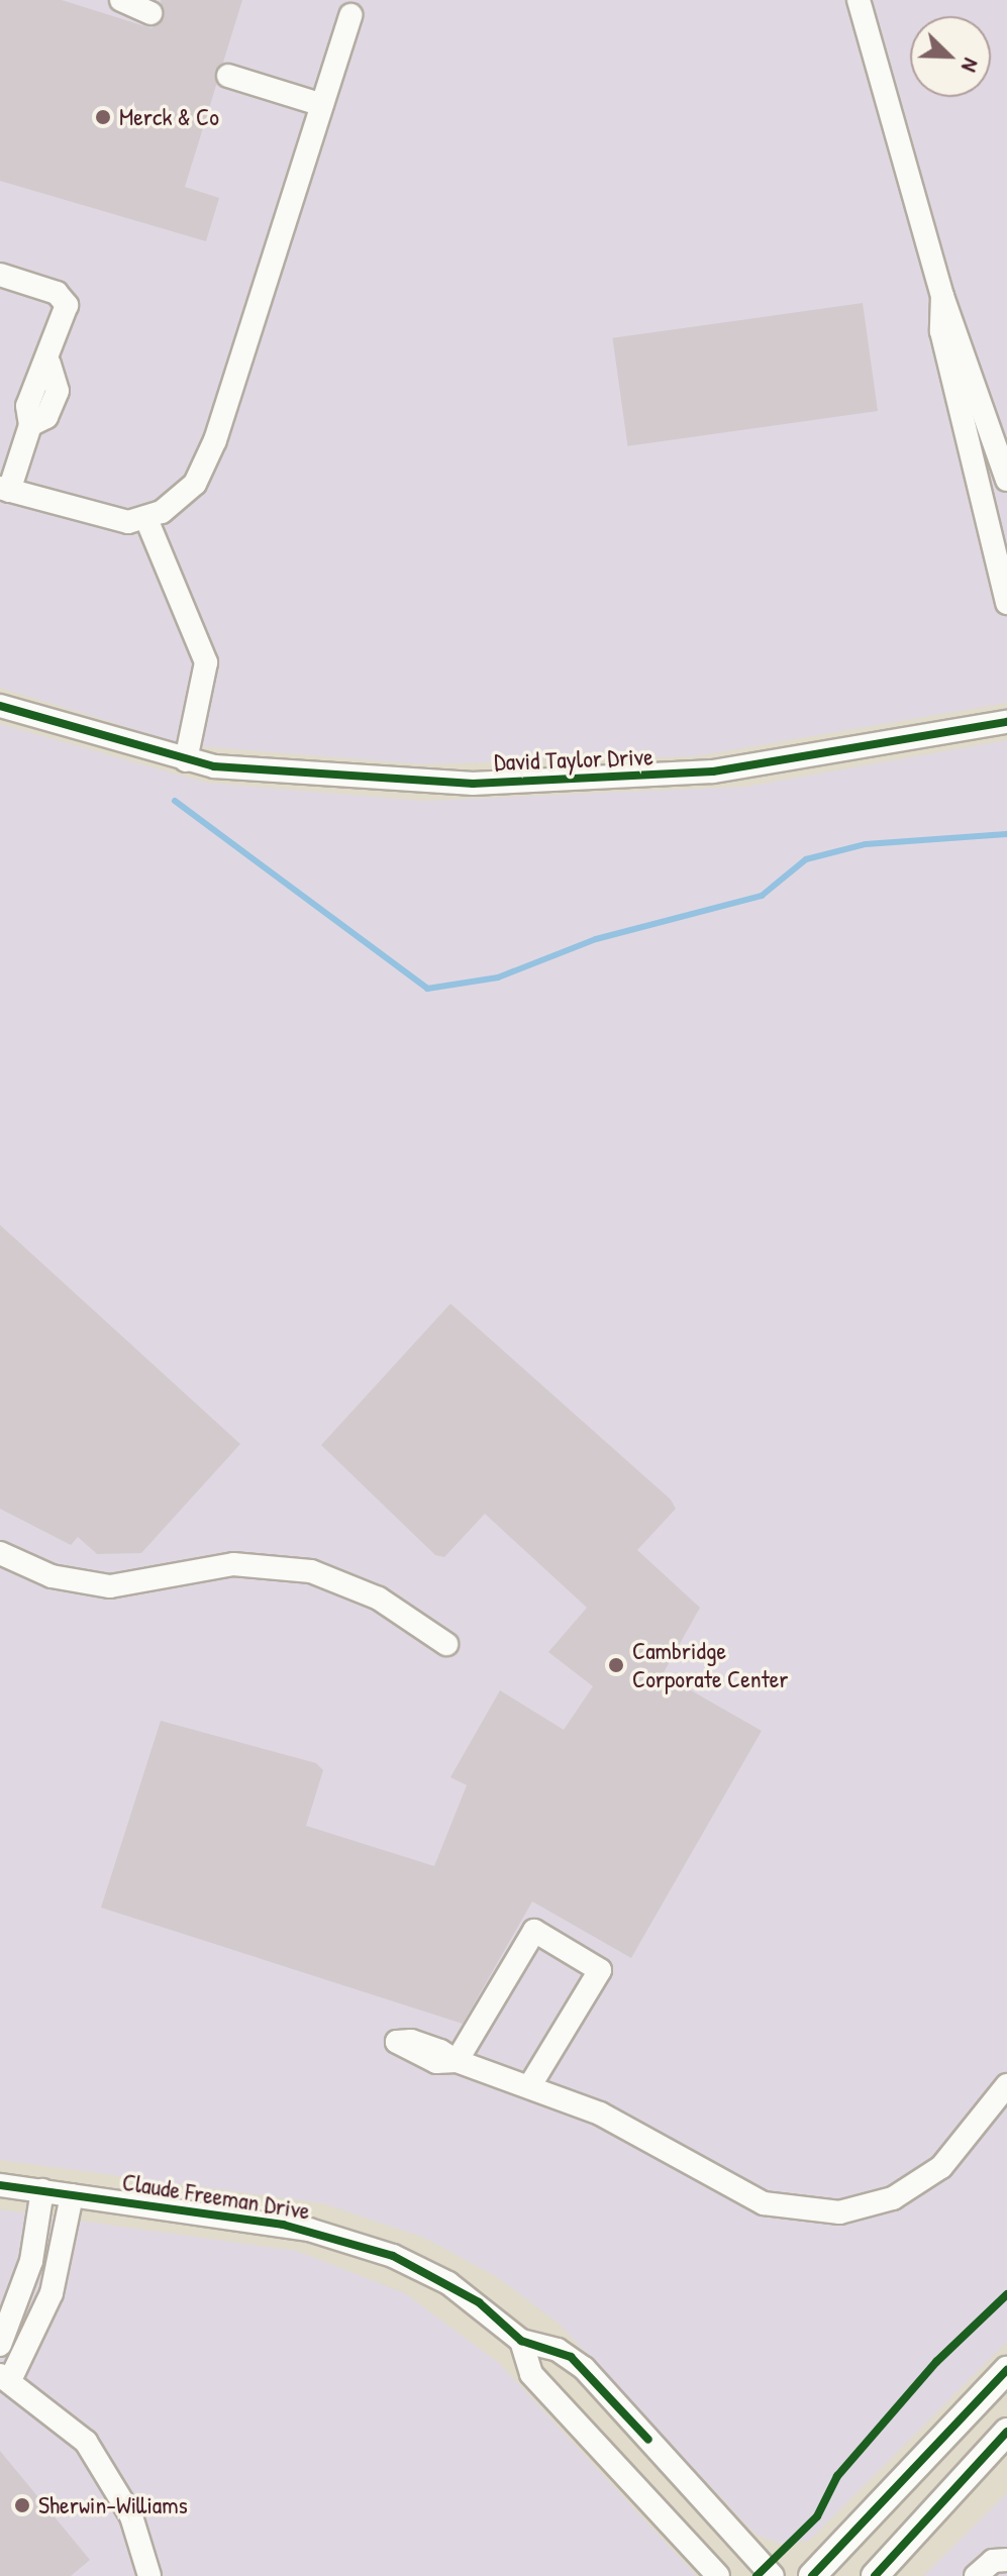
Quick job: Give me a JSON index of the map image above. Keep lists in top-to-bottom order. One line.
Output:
{"streets":{"street":["David Taylor Drive","Claude Freeman Drive"]},"places":["Merck & Co","Cambridge Corporate Center","Sherwin-Williams"],"north":"bottom right"}
